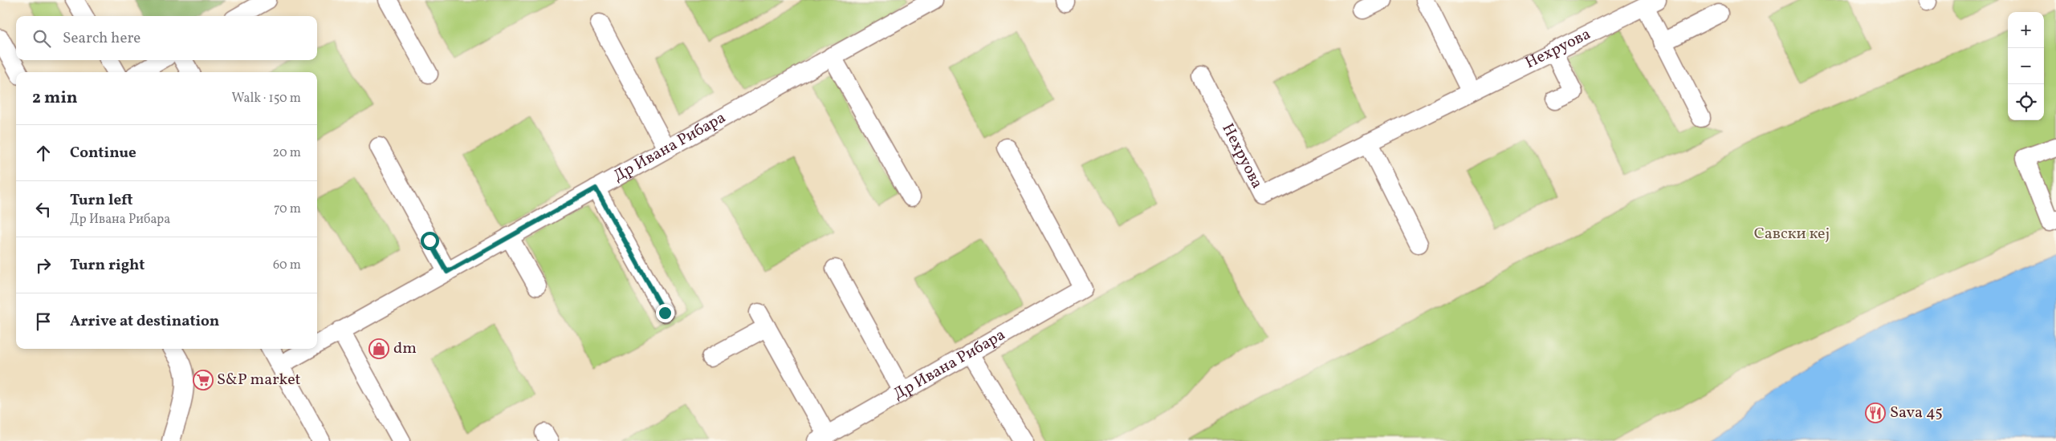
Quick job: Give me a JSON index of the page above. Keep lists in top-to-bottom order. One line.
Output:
{"streets":{"street":["Нехруова","Др Ивана Рибара"]},"parks":["Савски кеј"],"places":{"shop":["dm"],"supermarket":["S&P market"],"restaurant":["Sava 45"]},"page":{"map_buttons":["+","−"],"search":"Search here","heading":["2 min","Walk · 150 m"],"list":[["Continue","20 m"],["Turn left","Др Ивана Рибара","70 m"],["Turn right","60 m"],"Arrive at destination"]}}
